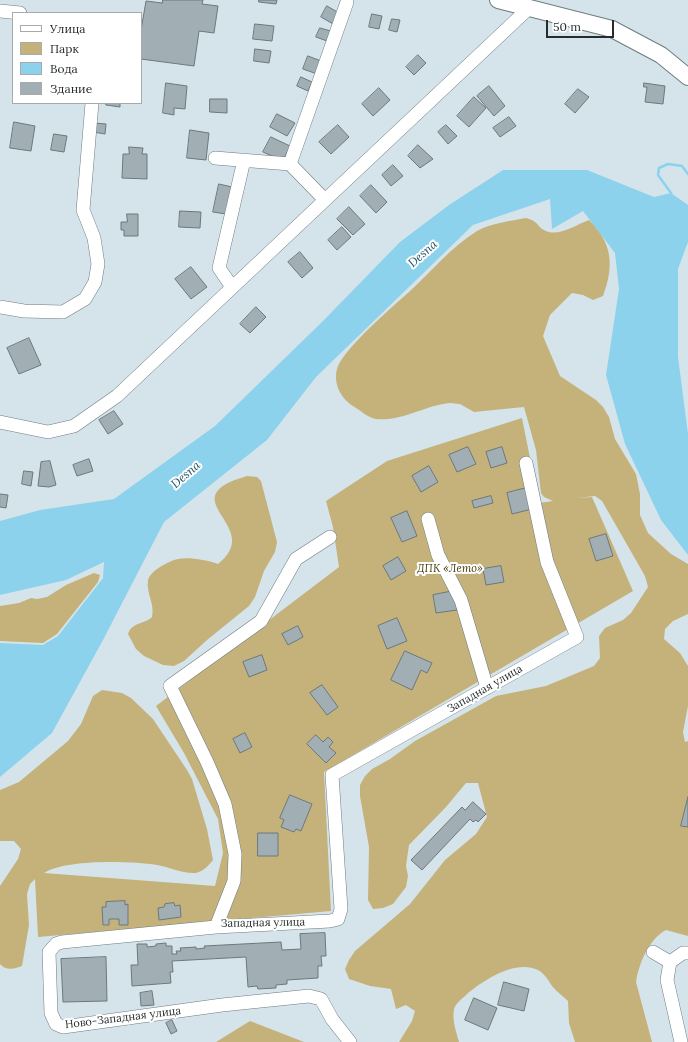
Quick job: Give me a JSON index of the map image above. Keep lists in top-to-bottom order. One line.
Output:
{"streets":{"street":["Западная улица","Ново-Западная улица"]},"crossings":[["Западная улица","Ново-Западная улица"]],"water":["Desna"],"parks":["ДПК «Лето»"],"legend":["Улица","Парк","Вода","Здание"],"scale_bar":"50 m"}
